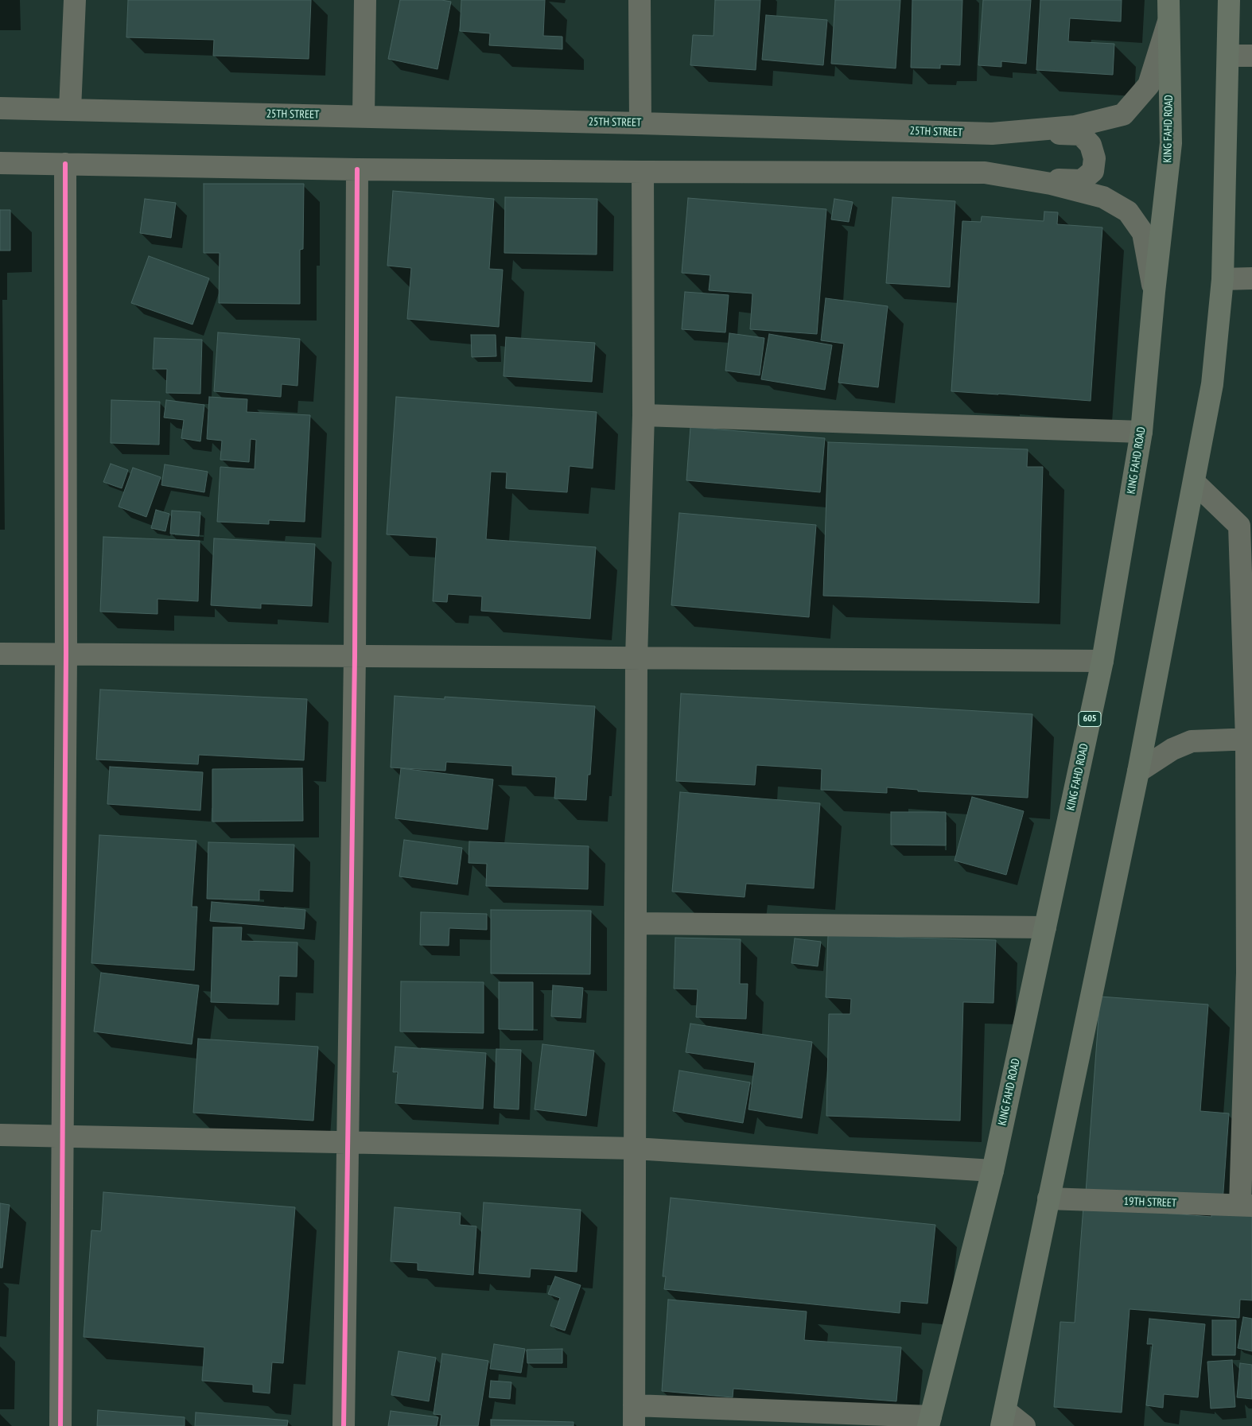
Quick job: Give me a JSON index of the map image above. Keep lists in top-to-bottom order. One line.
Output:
{"streets":{"highway":["KING FAHD ROAD","605"],"street":["25TH STREET","19TH STREET"]},"crossings":[["25TH STREET","KING FAHD ROAD"]]}
